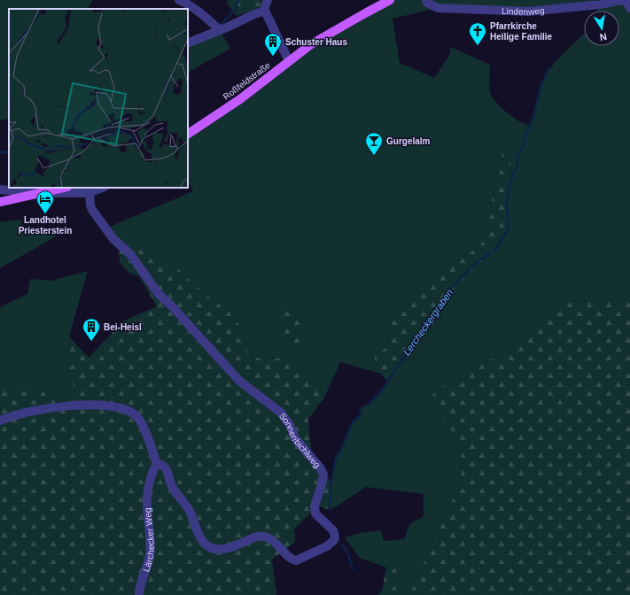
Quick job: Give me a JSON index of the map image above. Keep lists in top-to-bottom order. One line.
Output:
{"streets":{"main road":["Roßfeldstraße"],"street":["Lindenweg","Sonnenbichlweg","Lärchecker Weg"]},"crossings":[["Sonnenbichlweg","Lärchecker Weg"]],"water":["Lercheckergraben"],"places":{"church":["Pfarrkirche Heilige Familie"],"building":["Schuster Haus","Bei-Heisl"],"bar":["Gurgelalm"],"hotel":["Landhotel Priesterstein"]},"north":"bottom"}
